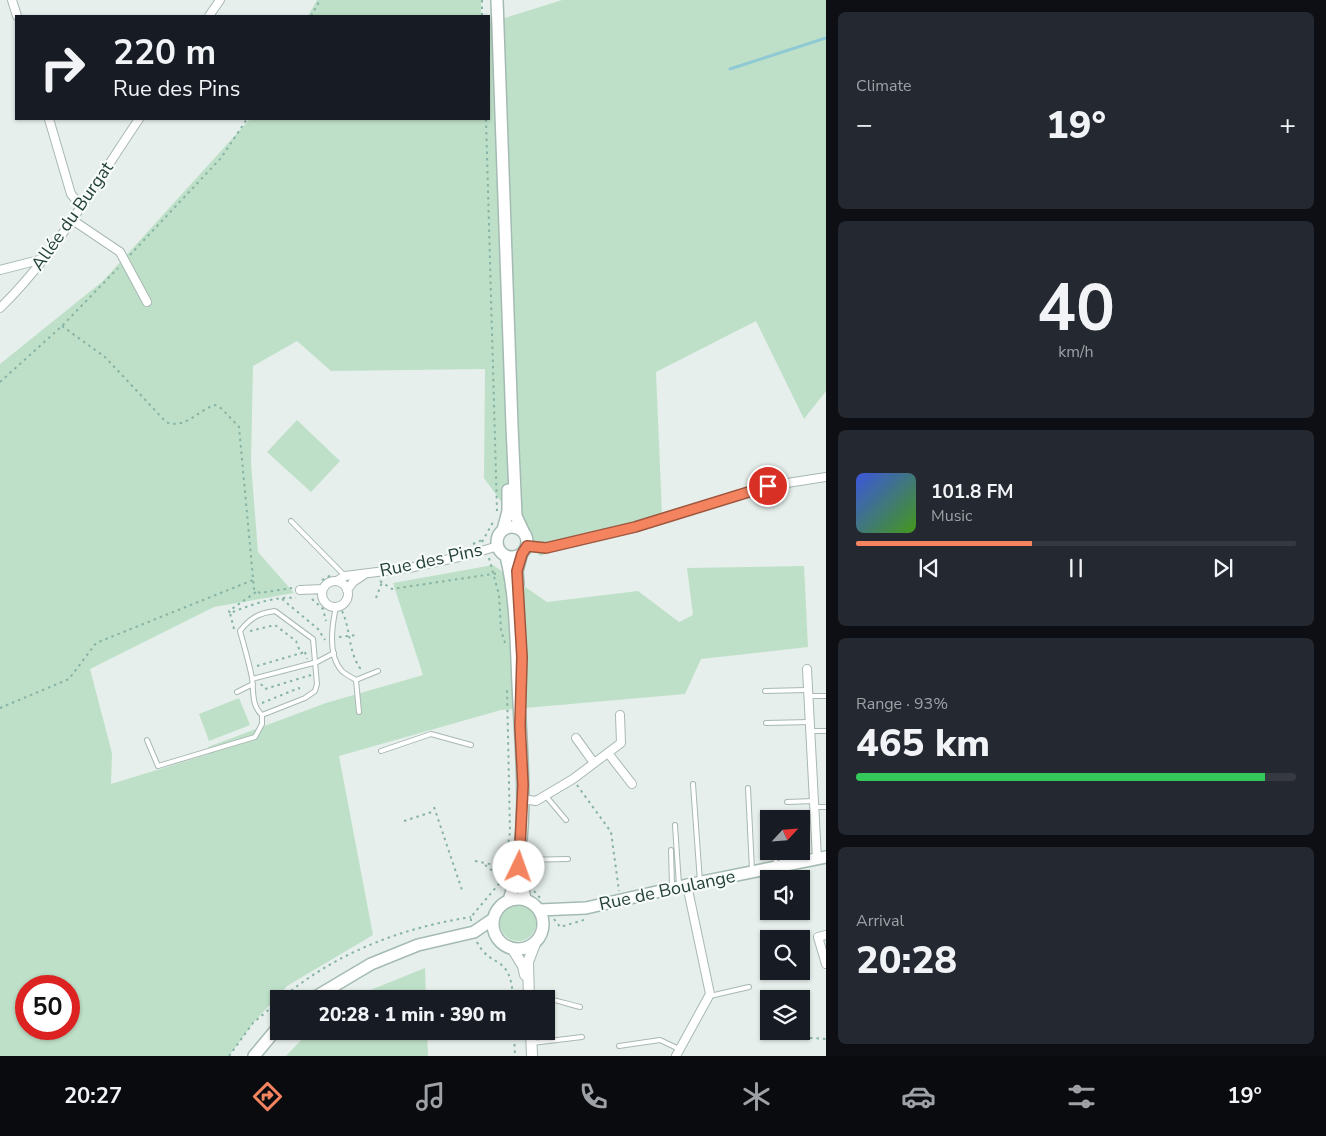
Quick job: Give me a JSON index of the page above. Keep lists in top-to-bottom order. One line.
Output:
{"streets":{"main road":["Rue de Boulange"],"street":["Allée du Burgat","Rue des Pins"]},"north":"top right","page":{"tile":["Climate",["40","km/h"],["Range · 93%","465 km"],["Arrival","20:28"]],"turn":["220 m","Rue des Pins"],"heat":["−","19°","+"],"song":["101.8 FM","Music"],"limit":"50","trip":"20:28 · 1 min · 390 m","tabs":["20:27","19°"]}}
